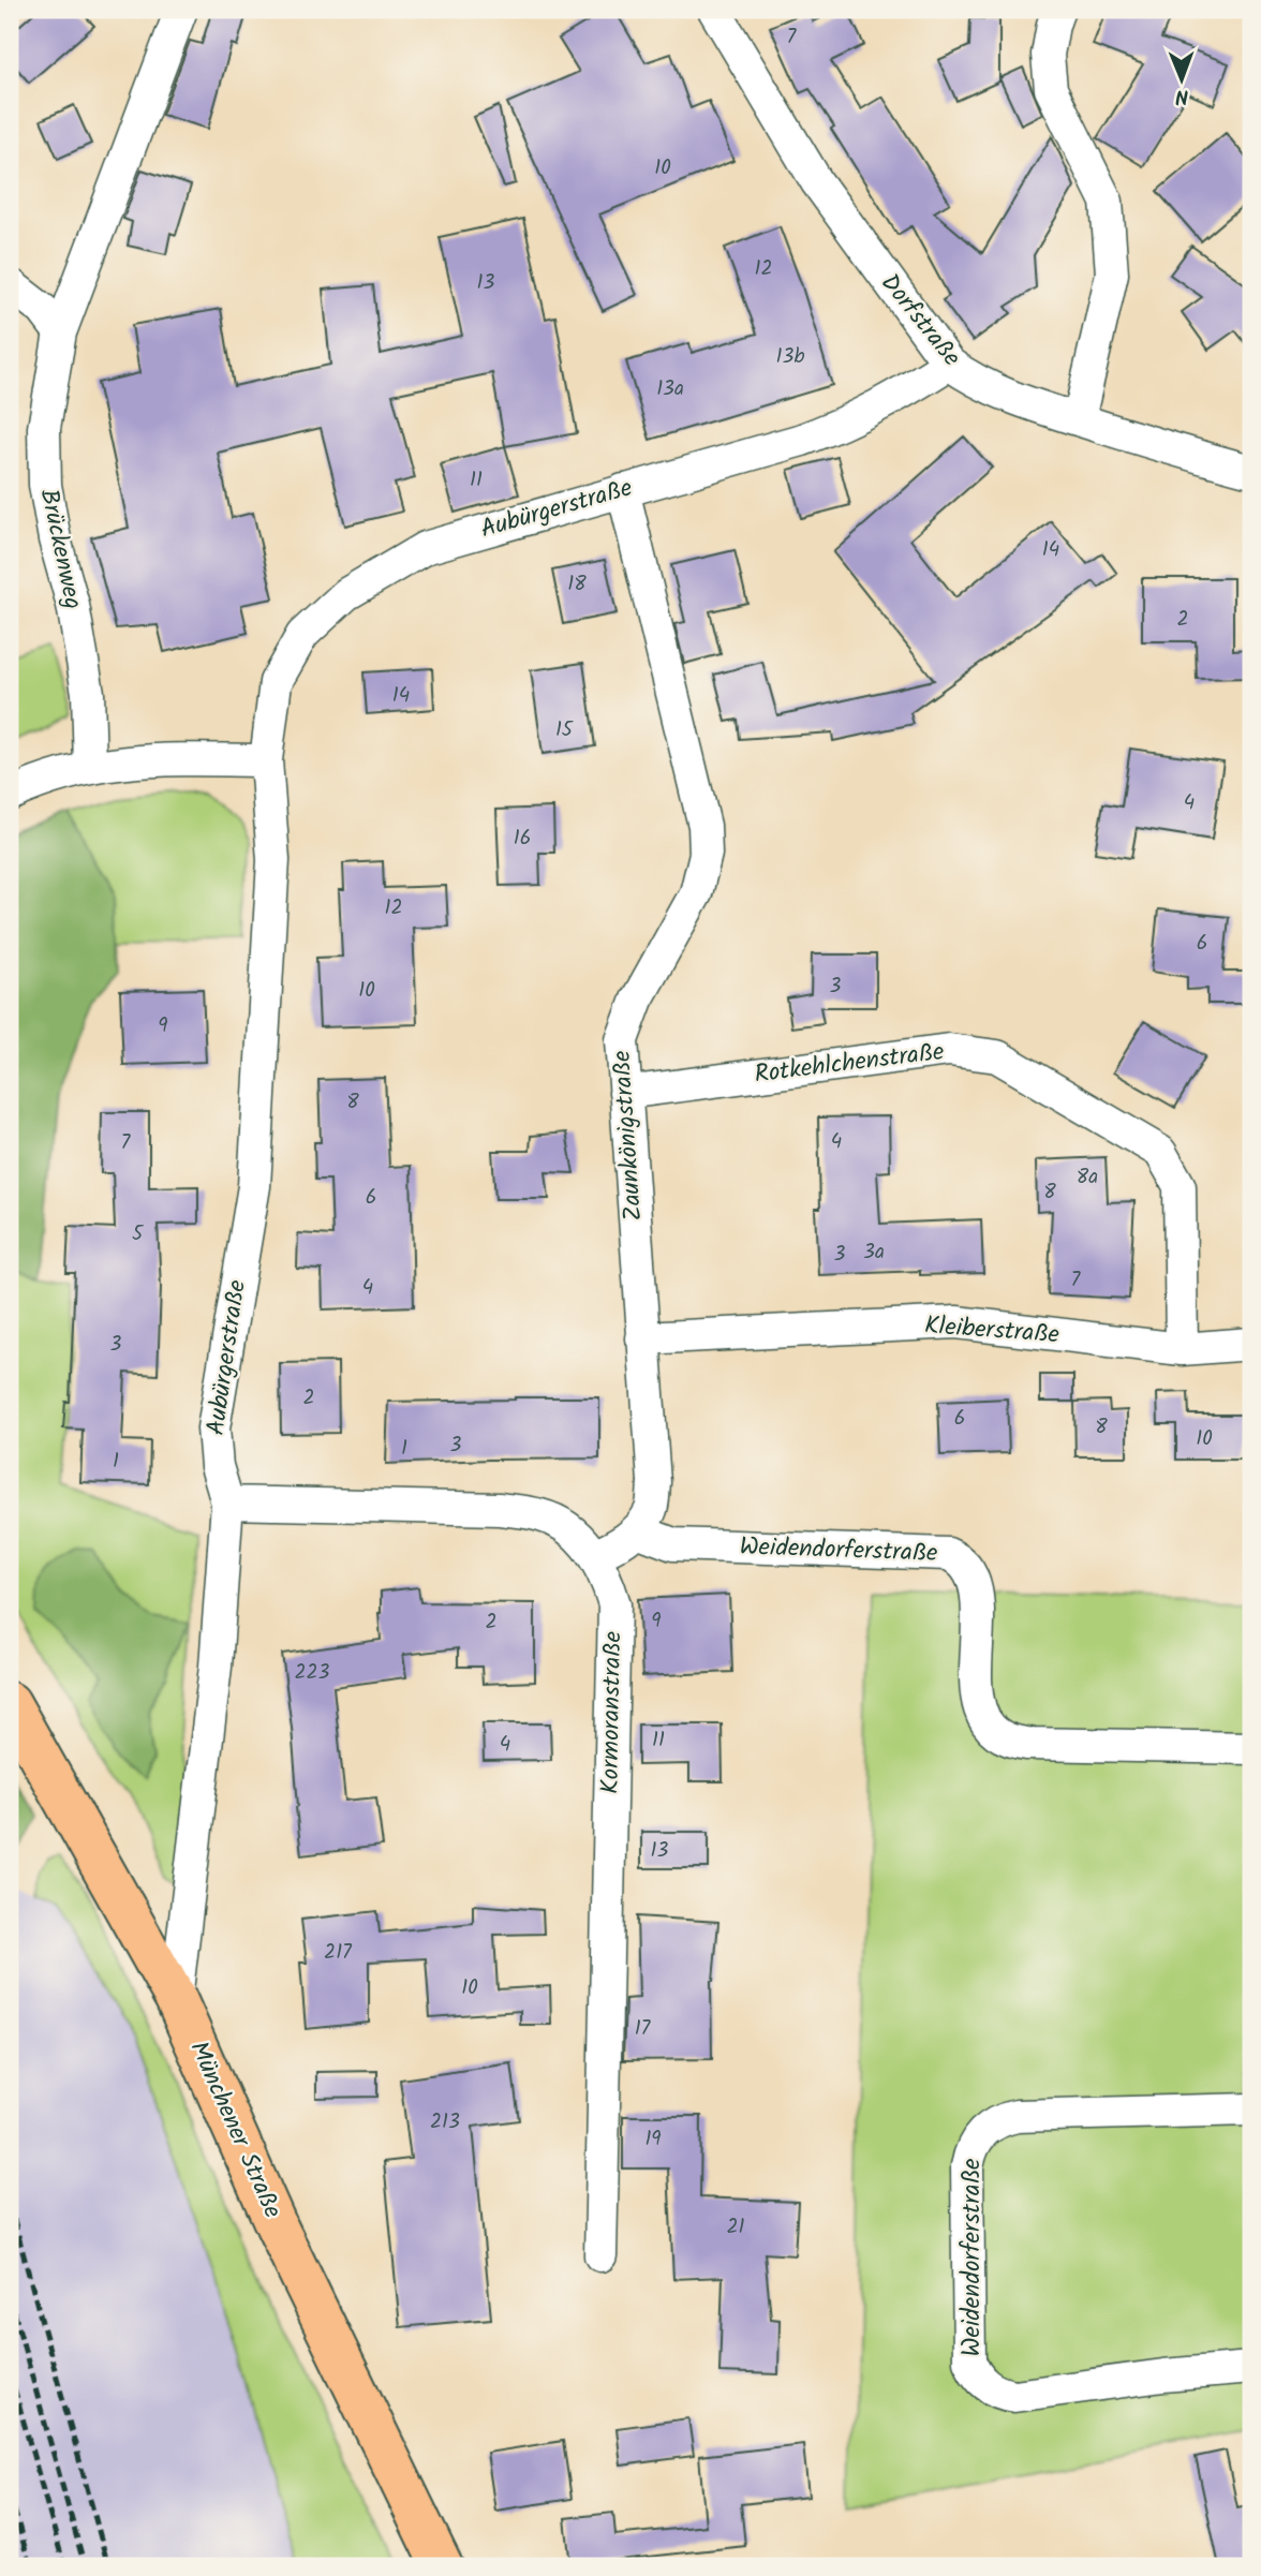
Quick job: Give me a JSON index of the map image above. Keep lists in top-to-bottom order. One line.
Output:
{"streets":{"main road":["Münchener Straße"],"street":["Dorfstraße","Aubürgerstraße","Brückenweg","Rotkehlchenstraße","Zaunkönigstraße","Kleiberstraße","Weidendorferstraße","Kormoranstraße"]},"crossings":[["Dorfstraße","Aubürgerstraße"],["Aubürgerstraße","Zaunkönigstraße"],["Aubürgerstraße","Kormoranstraße"],["Aubürgerstraße","Münchener Straße"],["Rotkehlchenstraße","Zaunkönigstraße"],["Rotkehlchenstraße","Kleiberstraße"],["Zaunkönigstraße","Kleiberstraße"],["Zaunkönigstraße","Weidendorferstraße"]],"house_numbers":["7","10","12","13","13b","13a","11","14","18","2","14","15","4","16","12","6","3","10","9","8","4","7","8a","8","6","5","3a","3","7","4","3","2","6","8","10","3","1","1","9","2","223","11","4","13","217","10","17","213","19","21"],"north":"bottom"}
